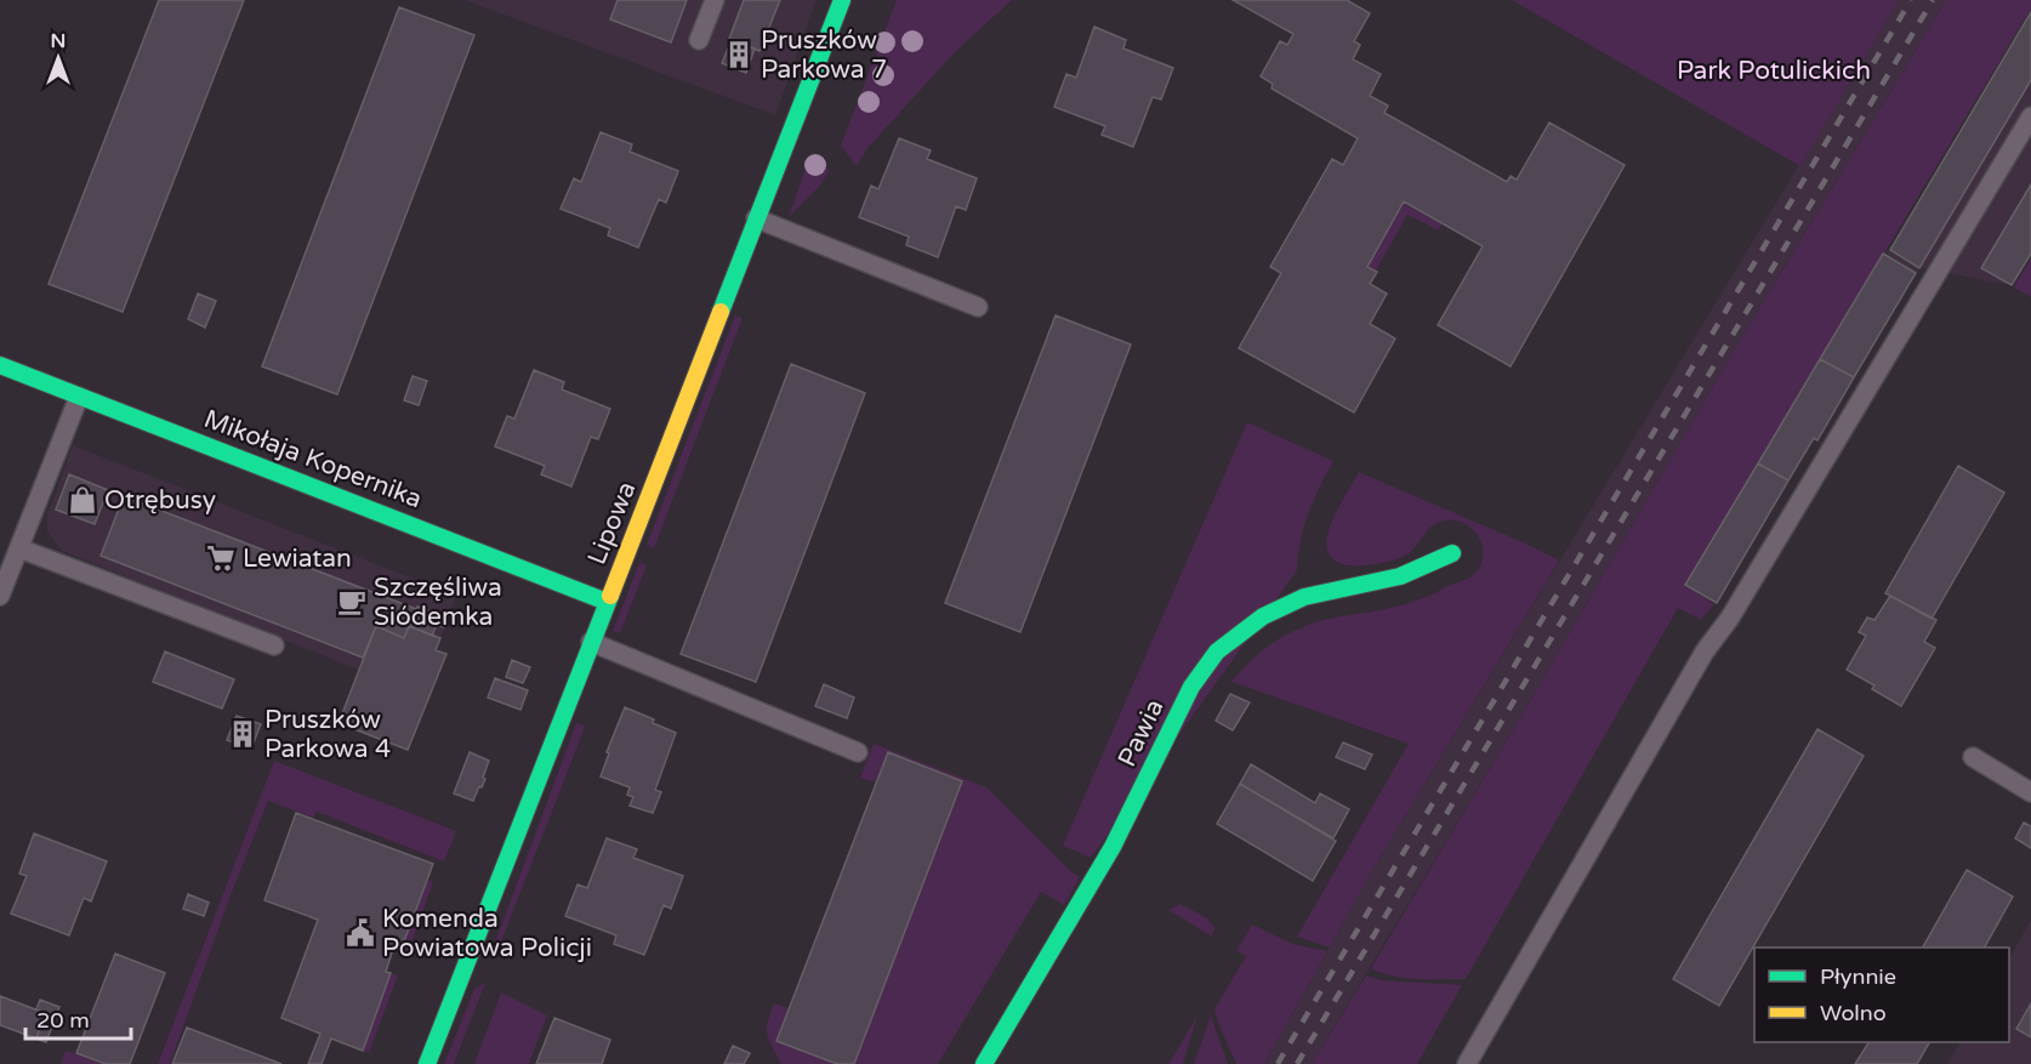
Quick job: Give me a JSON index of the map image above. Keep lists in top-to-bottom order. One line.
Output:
{"streets":{"street":["Mikołaja Kopernika","Lipowa","Pawia"]},"crossings":[["Mikołaja Kopernika","Lipowa"]],"parks":["Park Potulickich"],"places":{"building":["Pruszków Parkowa 7","Pruszków Parkowa 4"],"shop":["Otrębusy"],"supermarket":["Lewiatan"],"cafe":["Szczęśliwa Siódemka"],"public building":["Komenda Powiatowa Policji"]},"legend":["Płynnie","Wolno"],"scale_bar":"20 m","north":"top"}
